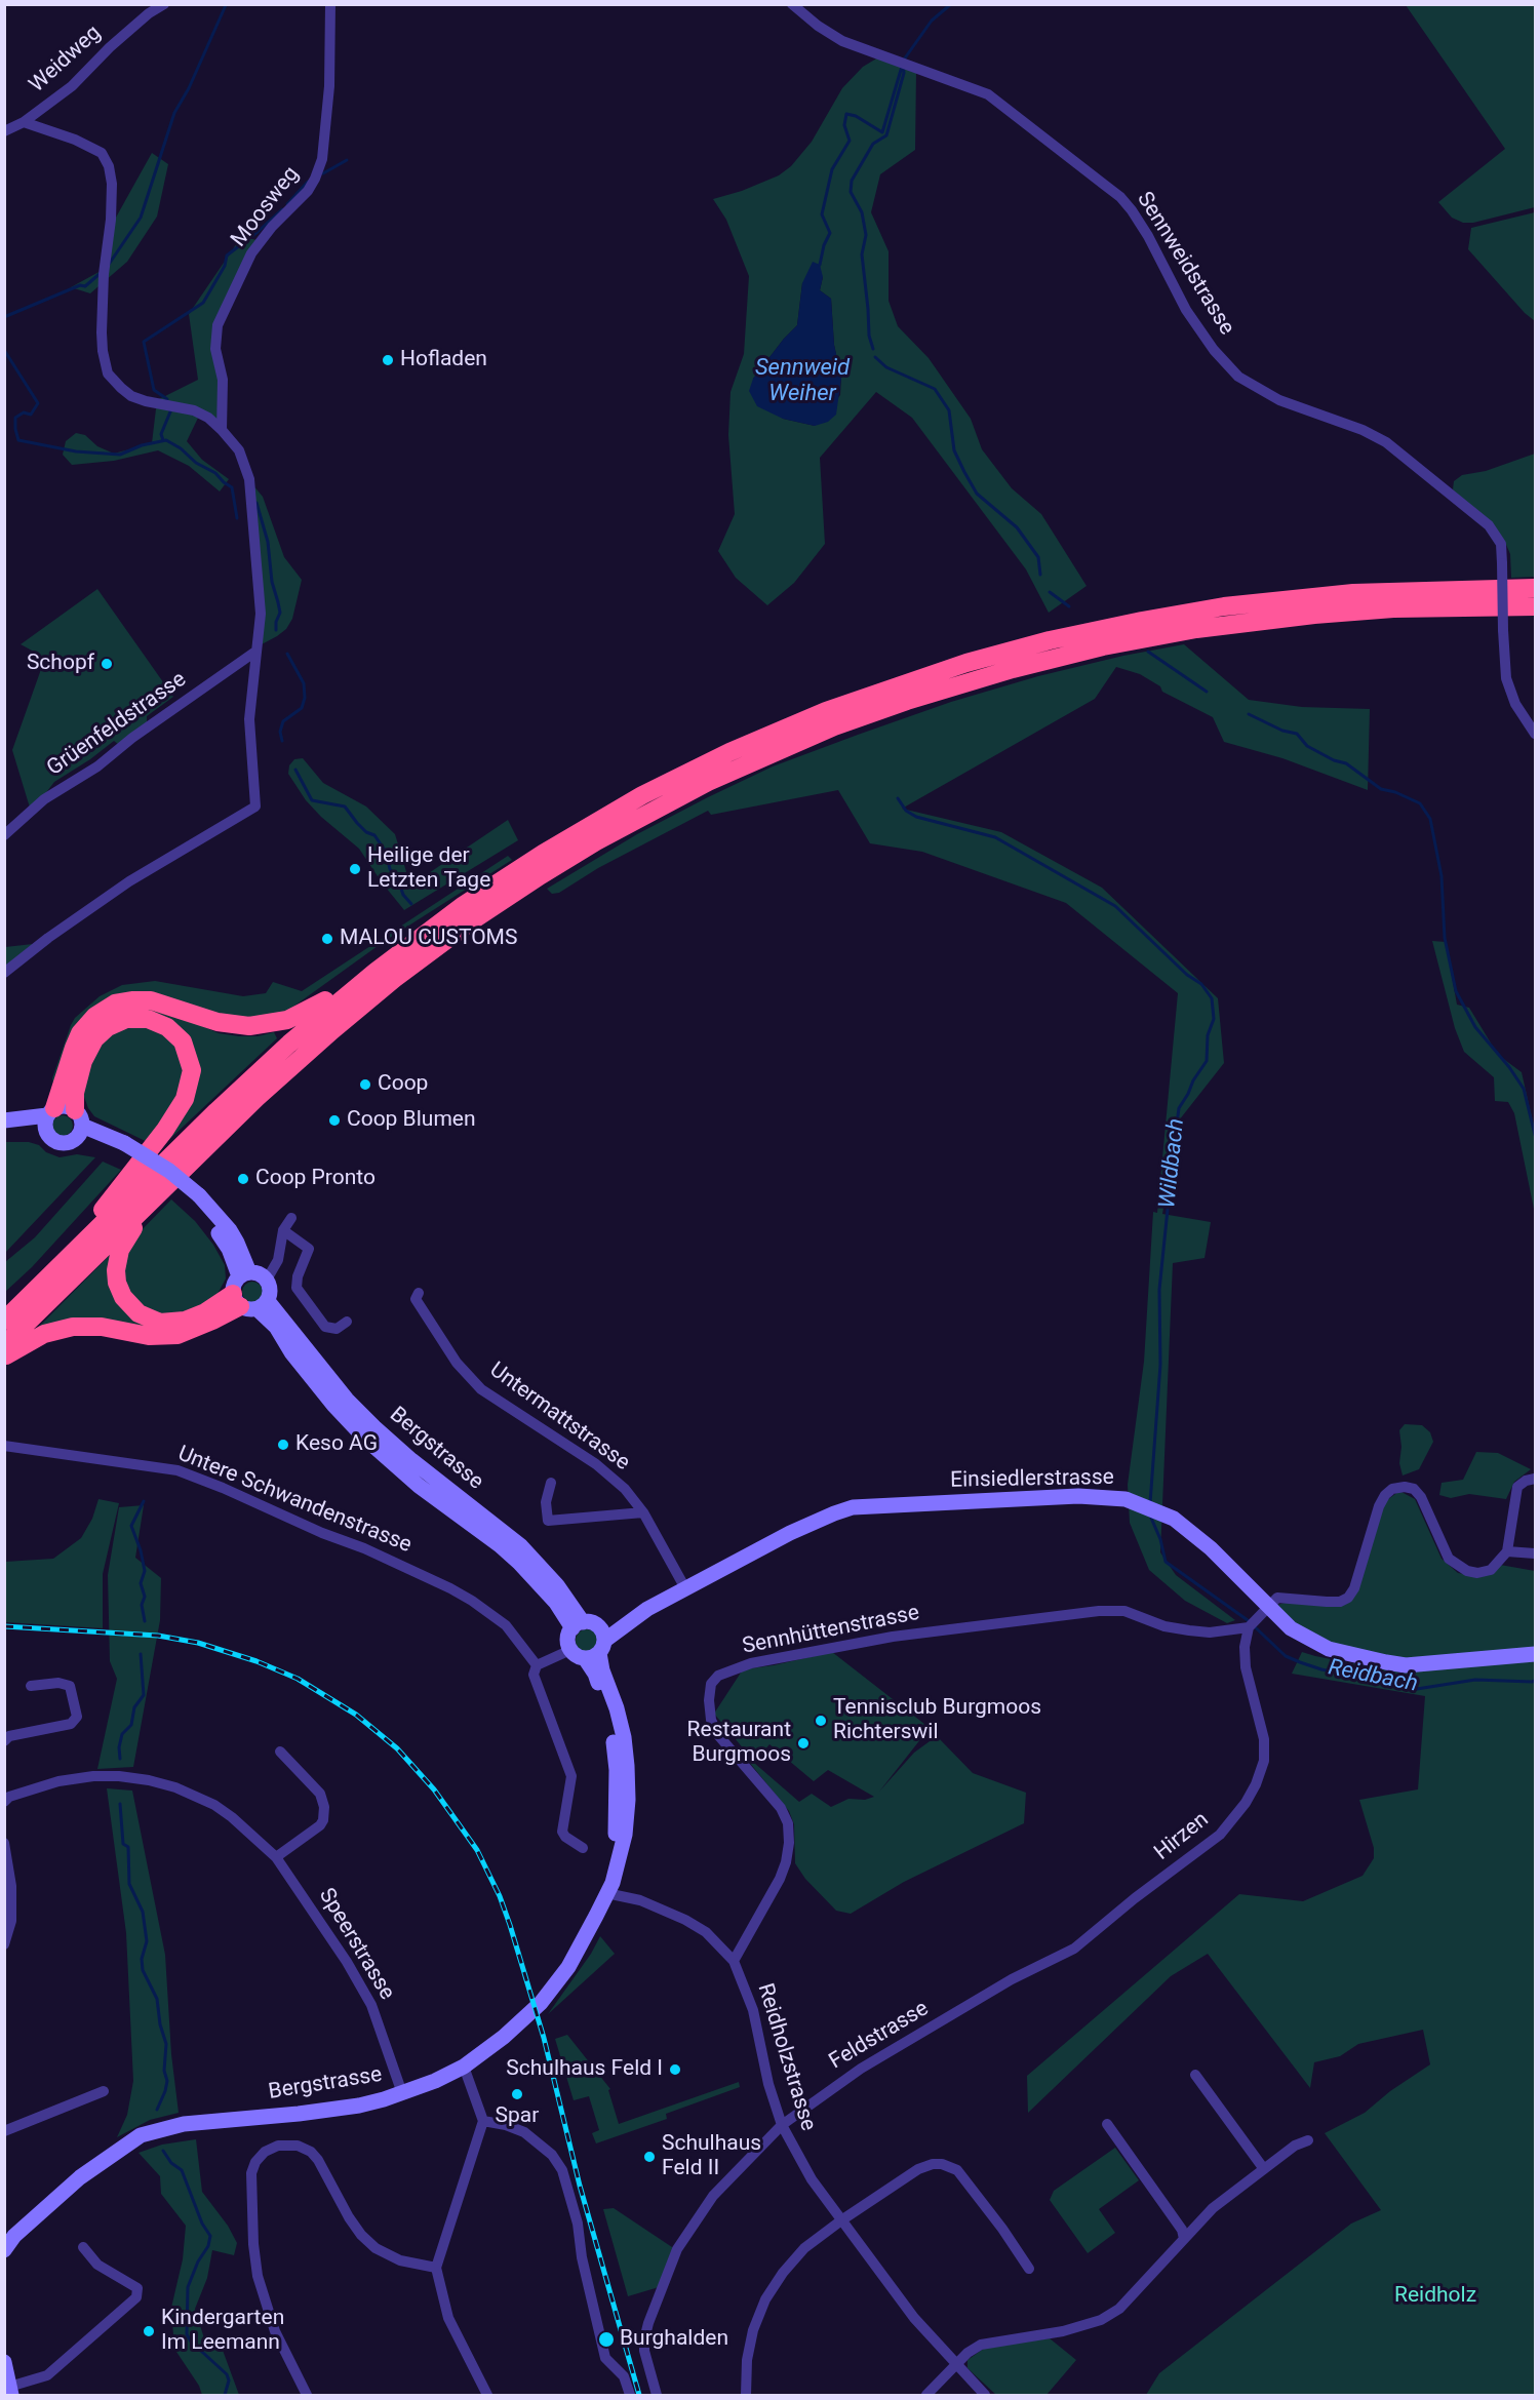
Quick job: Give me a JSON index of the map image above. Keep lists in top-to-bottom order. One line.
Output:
{"streets":{"main road":["Bergstrasse","Einsiedlerstrasse"],"street":["Weidweg","Moosweg","Sennweidstrasse","Grüenfeldstrasse","Untermattstrasse","Untere Schwandenstrasse","Sennhüttenstrasse","Hirzen","Speerstrasse","Feldstrasse","Reidholzstrasse"]},"crossings":[["Untermattstrasse","Einsiedlerstrasse"],["Bergstrasse","Einsiedlerstrasse"],["Bergstrasse","Speerstrasse"],["Bergstrasse","Reidholzstrasse"],["Sennhüttenstrasse","Hirzen"],["Sennhüttenstrasse","Reidholzstrasse"],["Hirzen","Feldstrasse"],["Feldstrasse","Reidholzstrasse"]],"water":["Sennweid Weiher","Wildbach","Reidbach"],"parks":["Reidholz"],"places":["Hofladen","Schopf","Heilige der Letzten Tage","MALOU CUSTOMS","Coop","Coop Blumen","Coop Pronto","Keso AG","Tennisclub Burgmoos Richterswil","Restaurant Burgmoos","Schulhaus Feld I","Spar","Schulhaus Feld II","Kindergarten Im Leemann","Burghalden"]}
